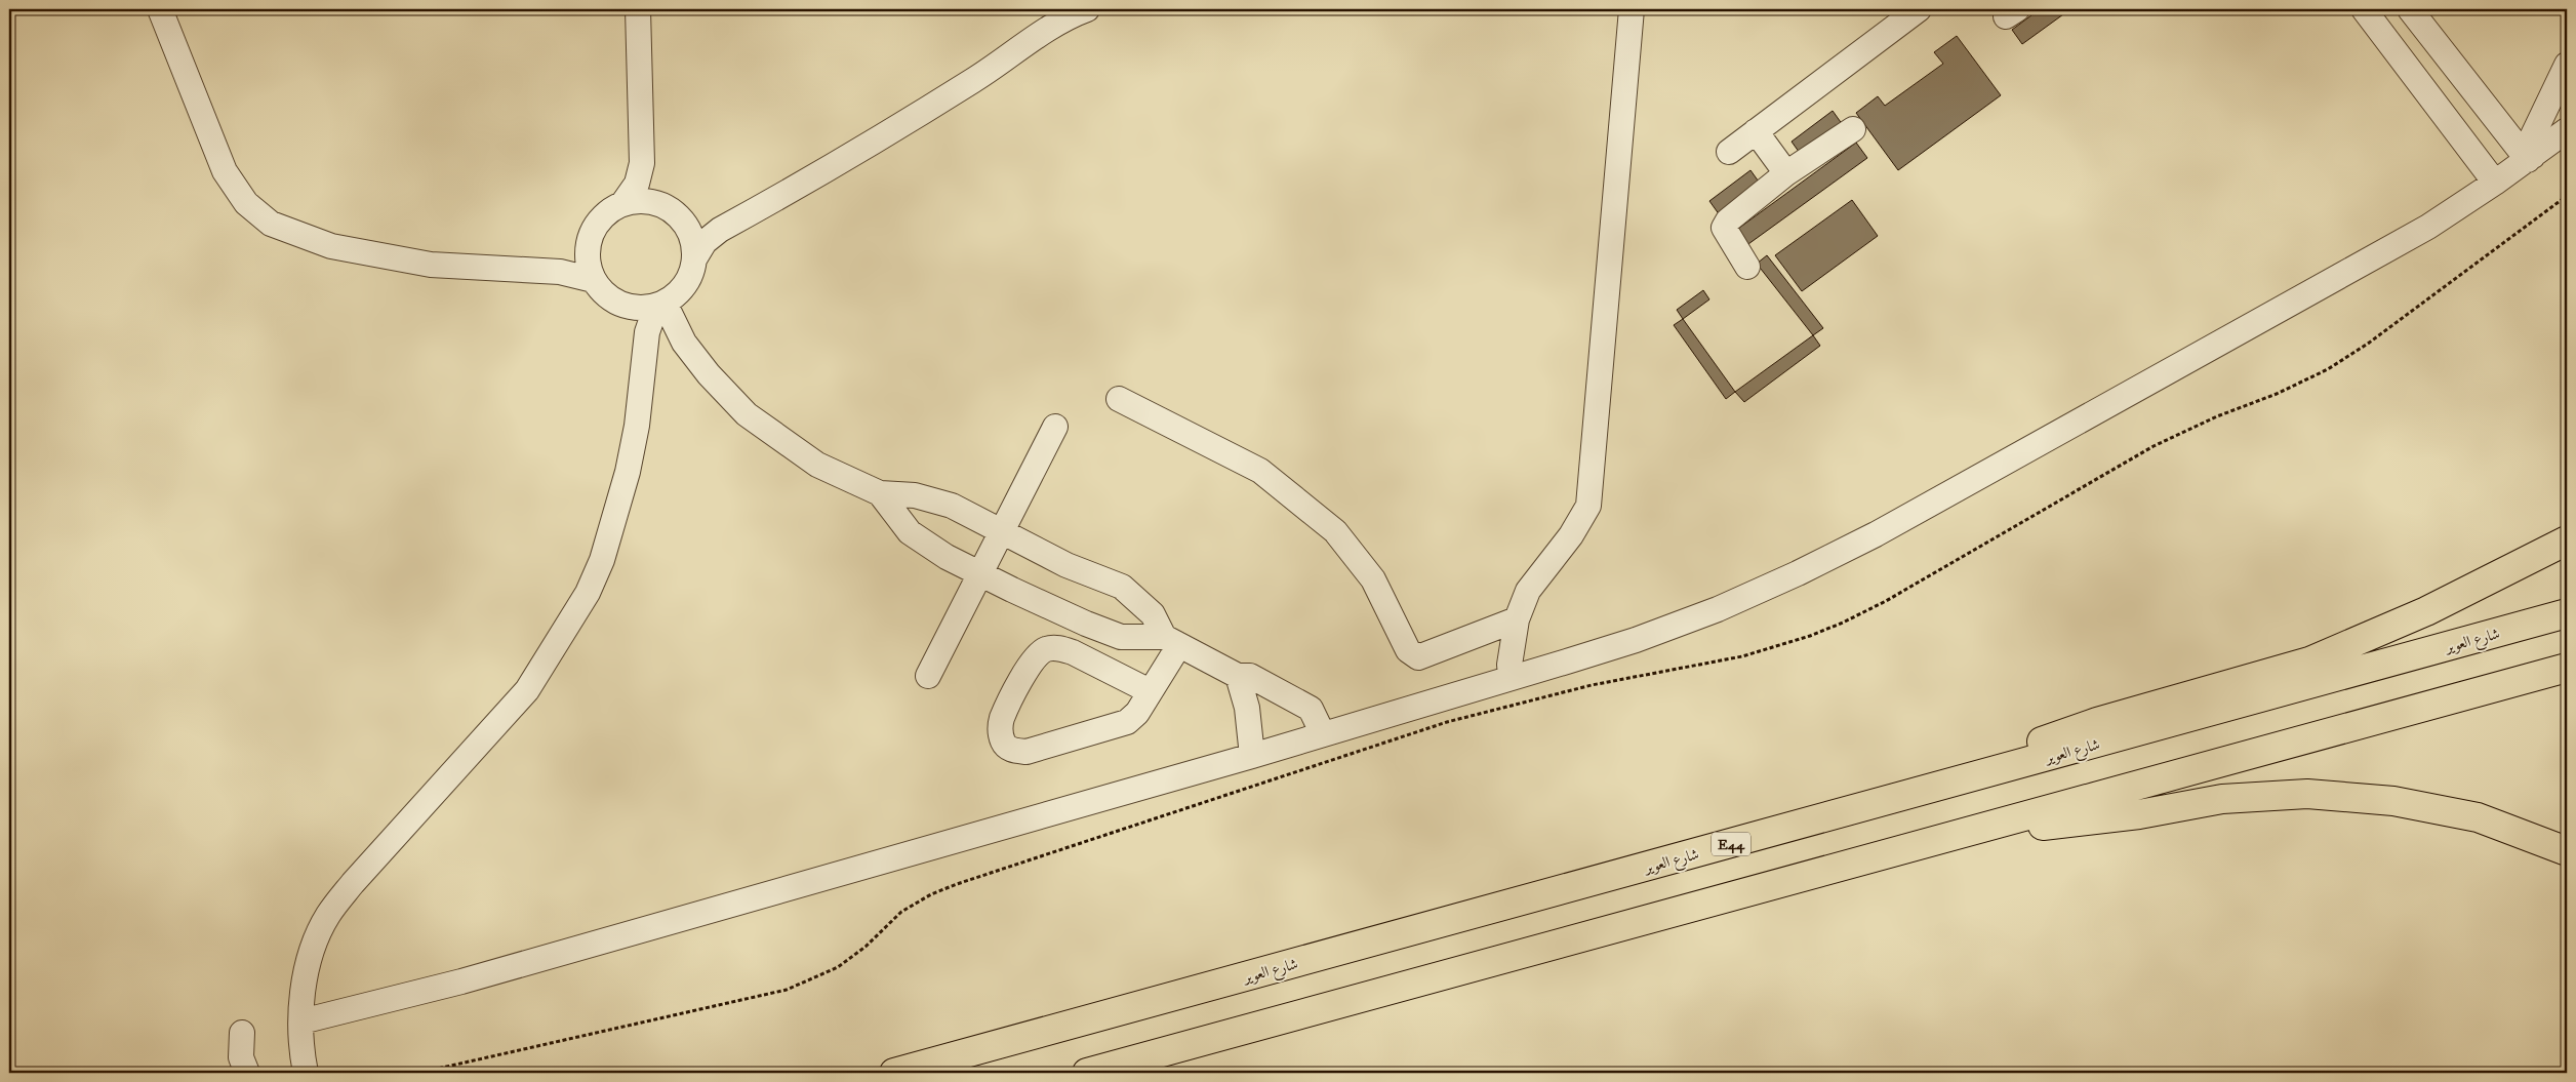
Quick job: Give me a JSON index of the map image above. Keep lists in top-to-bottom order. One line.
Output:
{"streets":{"highway":["شارع العوير","E44"]}}
